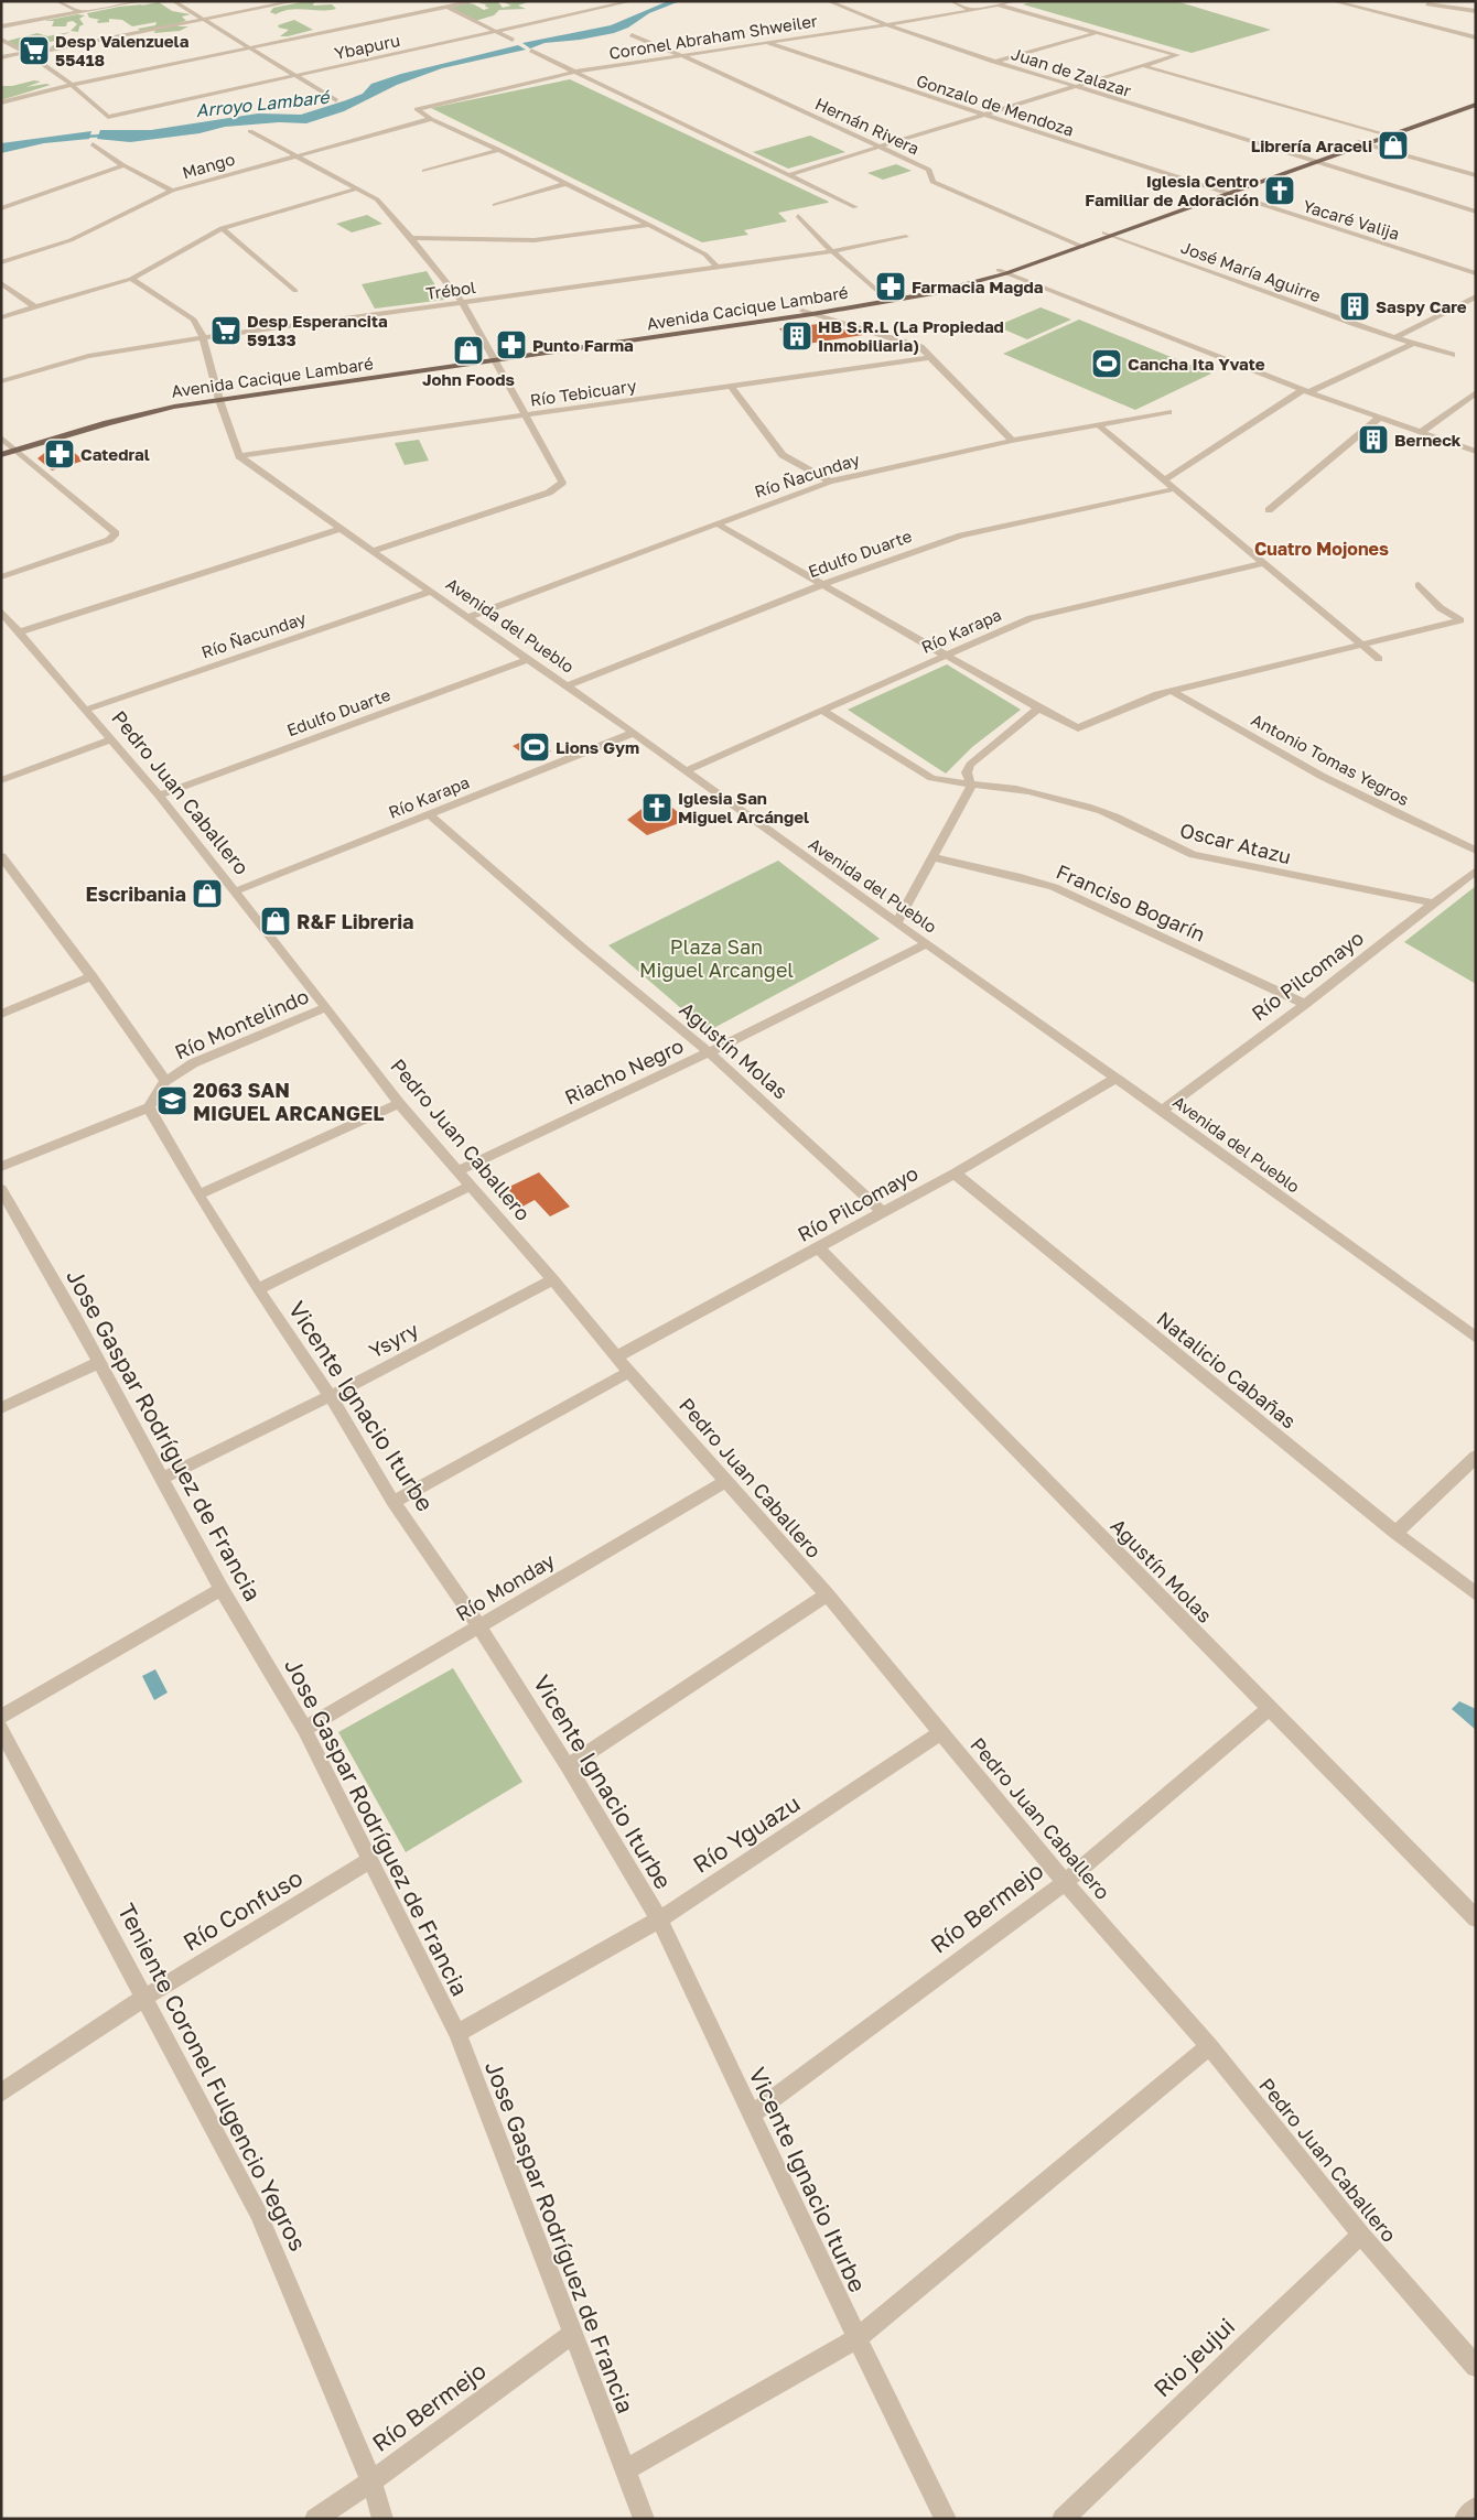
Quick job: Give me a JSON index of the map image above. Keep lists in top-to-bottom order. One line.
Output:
{"streets":{"main road":["Avenida Cacique Lambaré"],"street":["Coronel Abraham Shweiler","Ybapuru","Juan de Zalazar","Gonzalo de Mendoza","Hernán Rivera","Mango","Yacaré Valija","José María Aguirre","Trébol","Río Tebicuary","Río Ñacunday","Edulfo Duarte","Avenida del Pueblo","Río Karapa","Antonio Tomas Yegros","Pedro Juan Caballero","Oscar Atazu","Franciso Bogarín","Río Pilcomayo","Río Montelindo","Agustín Molas","Riacho Negro","Ysyry","Natalicio Cabañas","Vicente Ignacio Iturbe","Jose Gaspar Rodríguez de Francia","Río Monday","Río Yguazu","Río Bermejo","Río Confuso","Teniente Coronel Fulgencio Yegros","Rio jeujui"]},"crossings":[["Coronel Abraham Shweiler","Juan de Zalazar"],["Coronel Abraham Shweiler","Gonzalo de Mendoza"],["Coronel Abraham Shweiler","Hernán Rivera"],["Coronel Abraham Shweiler","Mango"],["Juan de Zalazar","Avenida Cacique Lambaré"],["Gonzalo de Mendoza","Yacaré Valija"],["Gonzalo de Mendoza","Avenida Cacique Lambaré"],["Hernán Rivera","Avenida Cacique Lambaré"],["Yacaré Valija","Avenida Cacique Lambaré"],["José María Aguirre","Avenida Cacique Lambaré"],["Río Tebicuary","Avenida del Pueblo"],["Río Ñacunday","Avenida del Pueblo"],["Río Ñacunday","Pedro Juan Caballero"],["Edulfo Duarte","Avenida del Pueblo"],["Edulfo Duarte","Pedro Juan Caballero"],["Avenida del Pueblo","Río Karapa"],["Avenida del Pueblo","Río Pilcomayo"],["Avenida del Pueblo","Riacho Negro"],["Río Karapa","Pedro Juan Caballero"],["Río Karapa","Oscar Atazu"],["Río Karapa","Agustín Molas"],["Pedro Juan Caballero","Río Pilcomayo"],["Pedro Juan Caballero","Río Montelindo"],["Pedro Juan Caballero","Riacho Negro"],["Pedro Juan Caballero","Ysyry"],["Pedro Juan Caballero","Río Monday"],["Pedro Juan Caballero","Río Yguazu"],["Pedro Juan Caballero","Río Bermejo"],["Pedro Juan Caballero","Rio jeujui"],["Oscar Atazu","Río Pilcomayo"],["Franciso Bogarín","Río Pilcomayo"],["Río Pilcomayo","Agustín Molas"],["Río Pilcomayo","Natalicio Cabañas"],["Río Montelindo","Vicente Ignacio Iturbe"],["Agustín Molas","Riacho Negro"],["Agustín Molas","Río Bermejo"],["Ysyry","Vicente Ignacio Iturbe"],["Ysyry","Jose Gaspar Rodríguez de Francia"],["Vicente Ignacio Iturbe","Río Monday"],["Vicente Ignacio Iturbe","Río Yguazu"],["Vicente Ignacio Iturbe","Río Bermejo"],["Jose Gaspar Rodríguez de Francia","Río Monday"],["Jose Gaspar Rodríguez de Francia","Río Yguazu"],["Jose Gaspar Rodríguez de Francia","Río Bermejo"],["Jose Gaspar Rodríguez de Francia","Río Confuso"],["Río Bermejo","Teniente Coronel Fulgencio Yegros"],["Río Confuso","Teniente Coronel Fulgencio Yegros"]],"districts":["Cuatro Mojones"],"water":["Arroyo Lambaré"],"parks":["Plaza San Miguel Arcangel"],"places":{"supermarket":["Desp Valenzuela 55418","Desp Esperancita 59133"],"shop":["Librería Araceli","John Foods","Escribania","R&F Libreria"],"church":["Iglesia Centro Familiar de Adoración","Iglesia San Miguel Arcángel"],"pharmacy":["Farmacia Magda","Punto Farma","Catedral"],"building":["Saspy Care","HB S.R.L (La Propiedad Inmobiliaria)","Berneck"],"sports":["Cancha Ita Yvate","Lions Gym"],"school or university":["2063 SAN MIGUEL ARCANGEL"]}}
